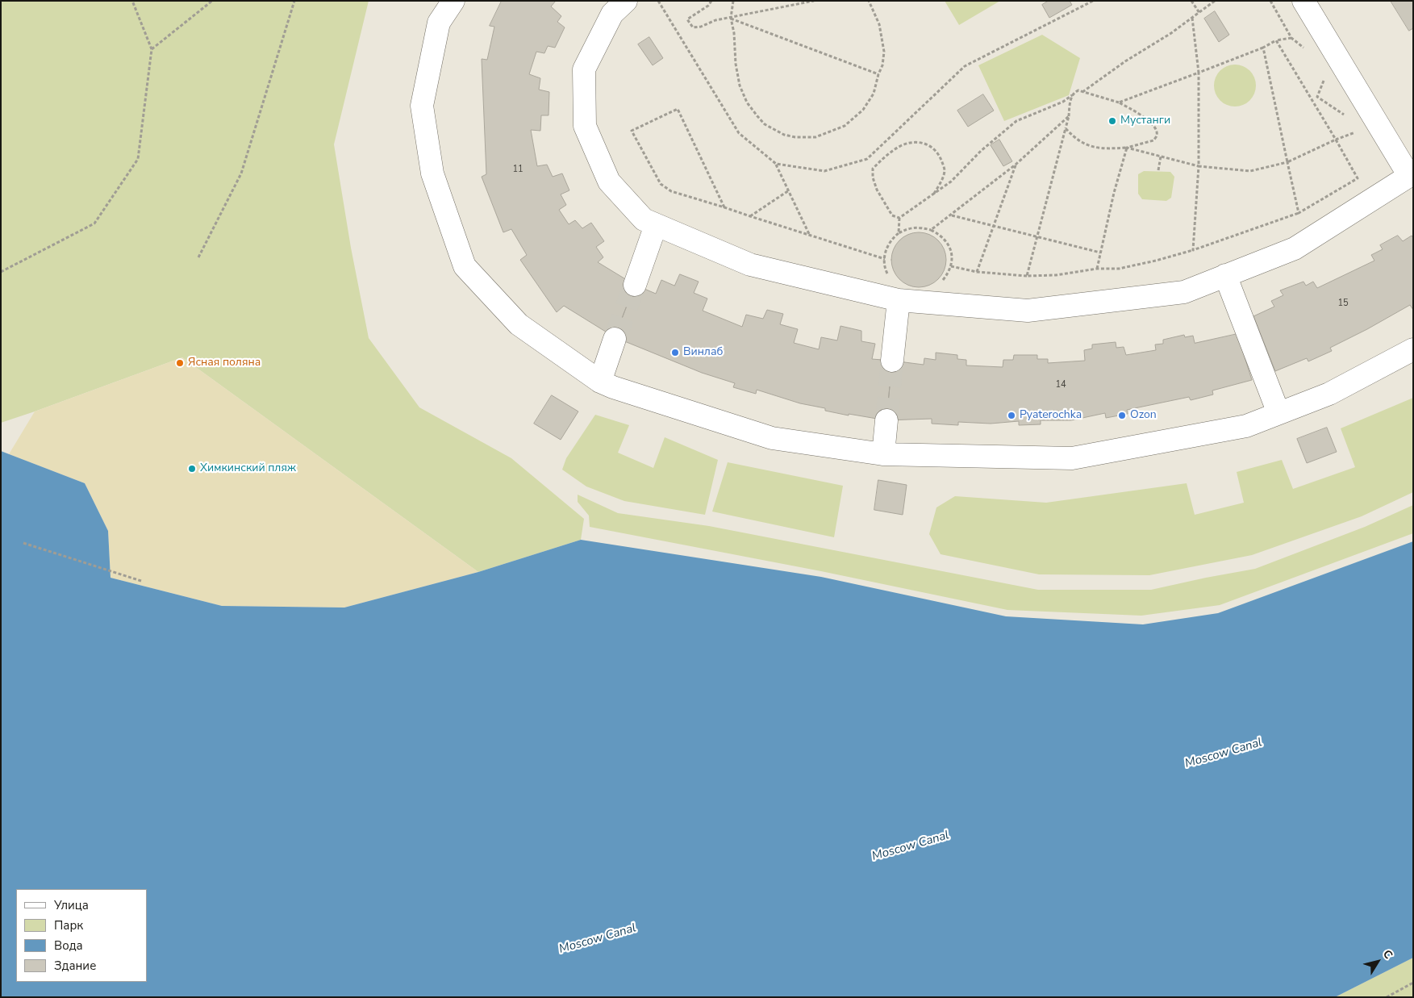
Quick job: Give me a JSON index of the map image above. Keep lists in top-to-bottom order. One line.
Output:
{"water":["Moscow Canal"],"places":["Мустанги","Винлаб","Ясная поляна","Pyaterochka","Ozon","Химкинский пляж"],"house_numbers":["11","15","14"],"legend":["Улица","Парк","Вода","Здание"],"north":"top right"}
